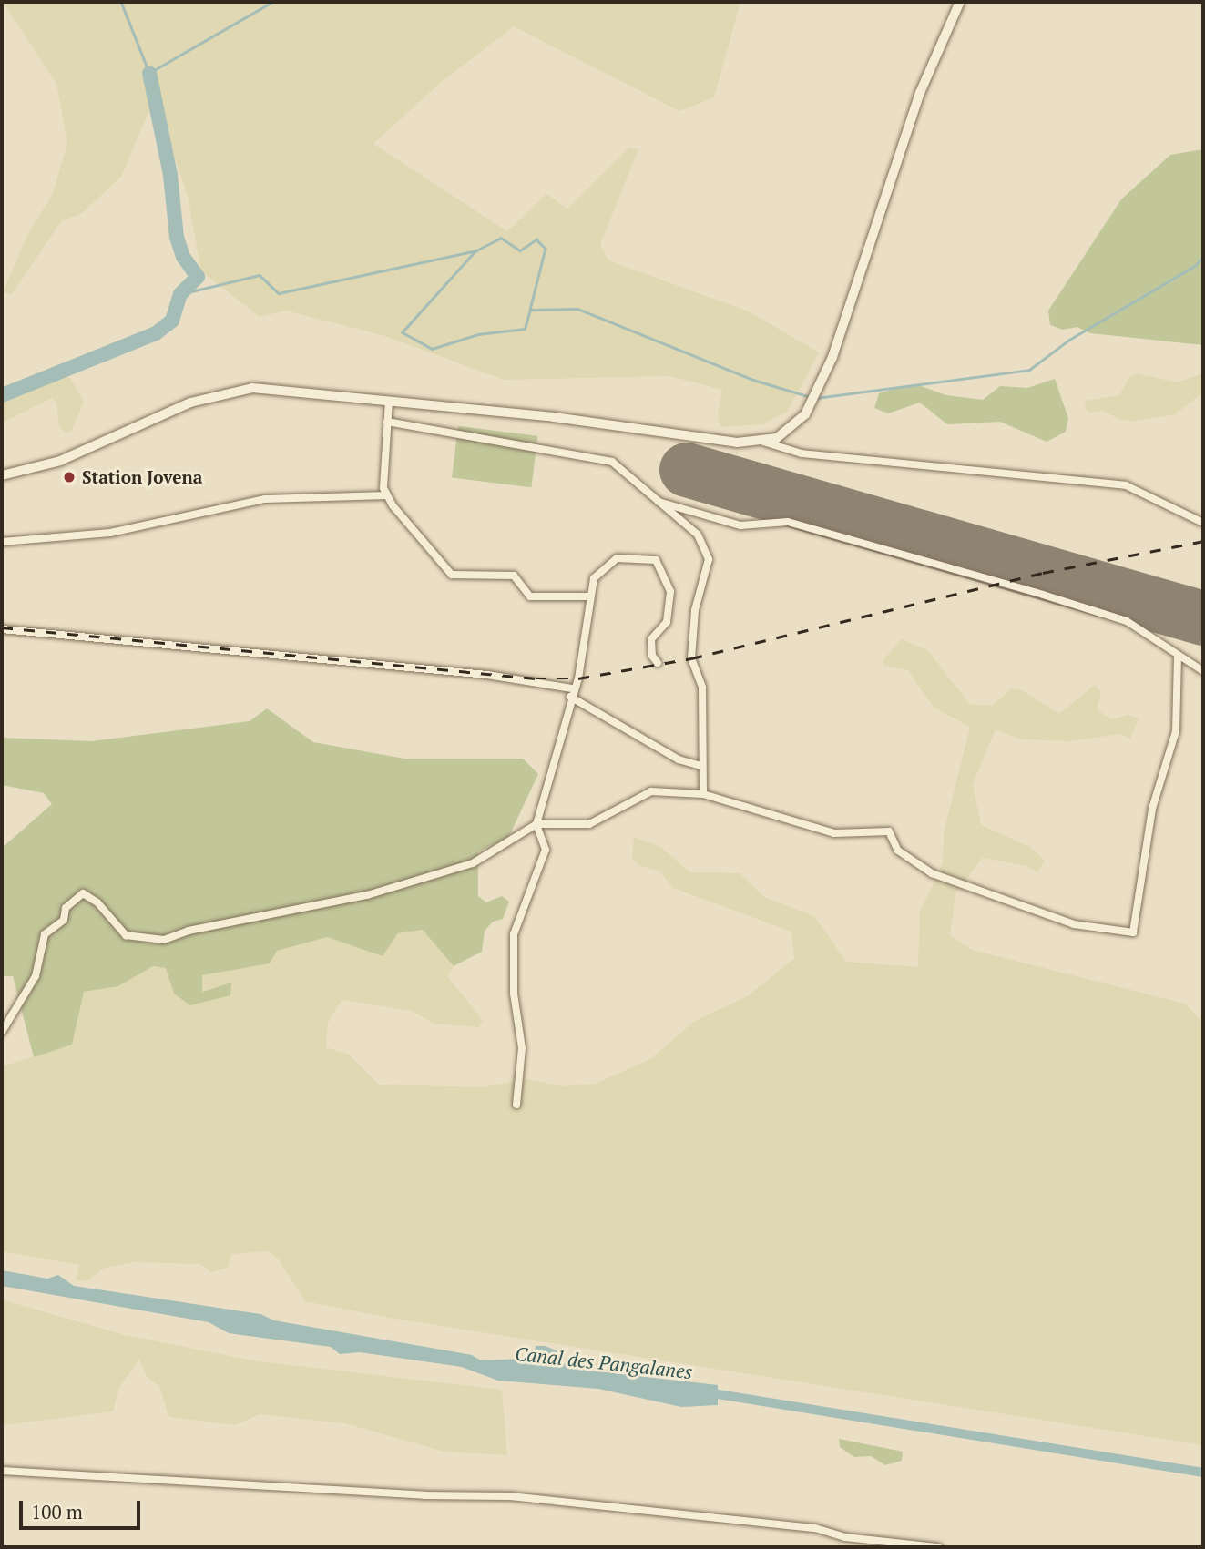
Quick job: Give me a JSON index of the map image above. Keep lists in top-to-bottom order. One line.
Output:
{"water":["Canal des Pangalanes"],"places":["Station Jovena"],"scale_bar":"100 m"}
